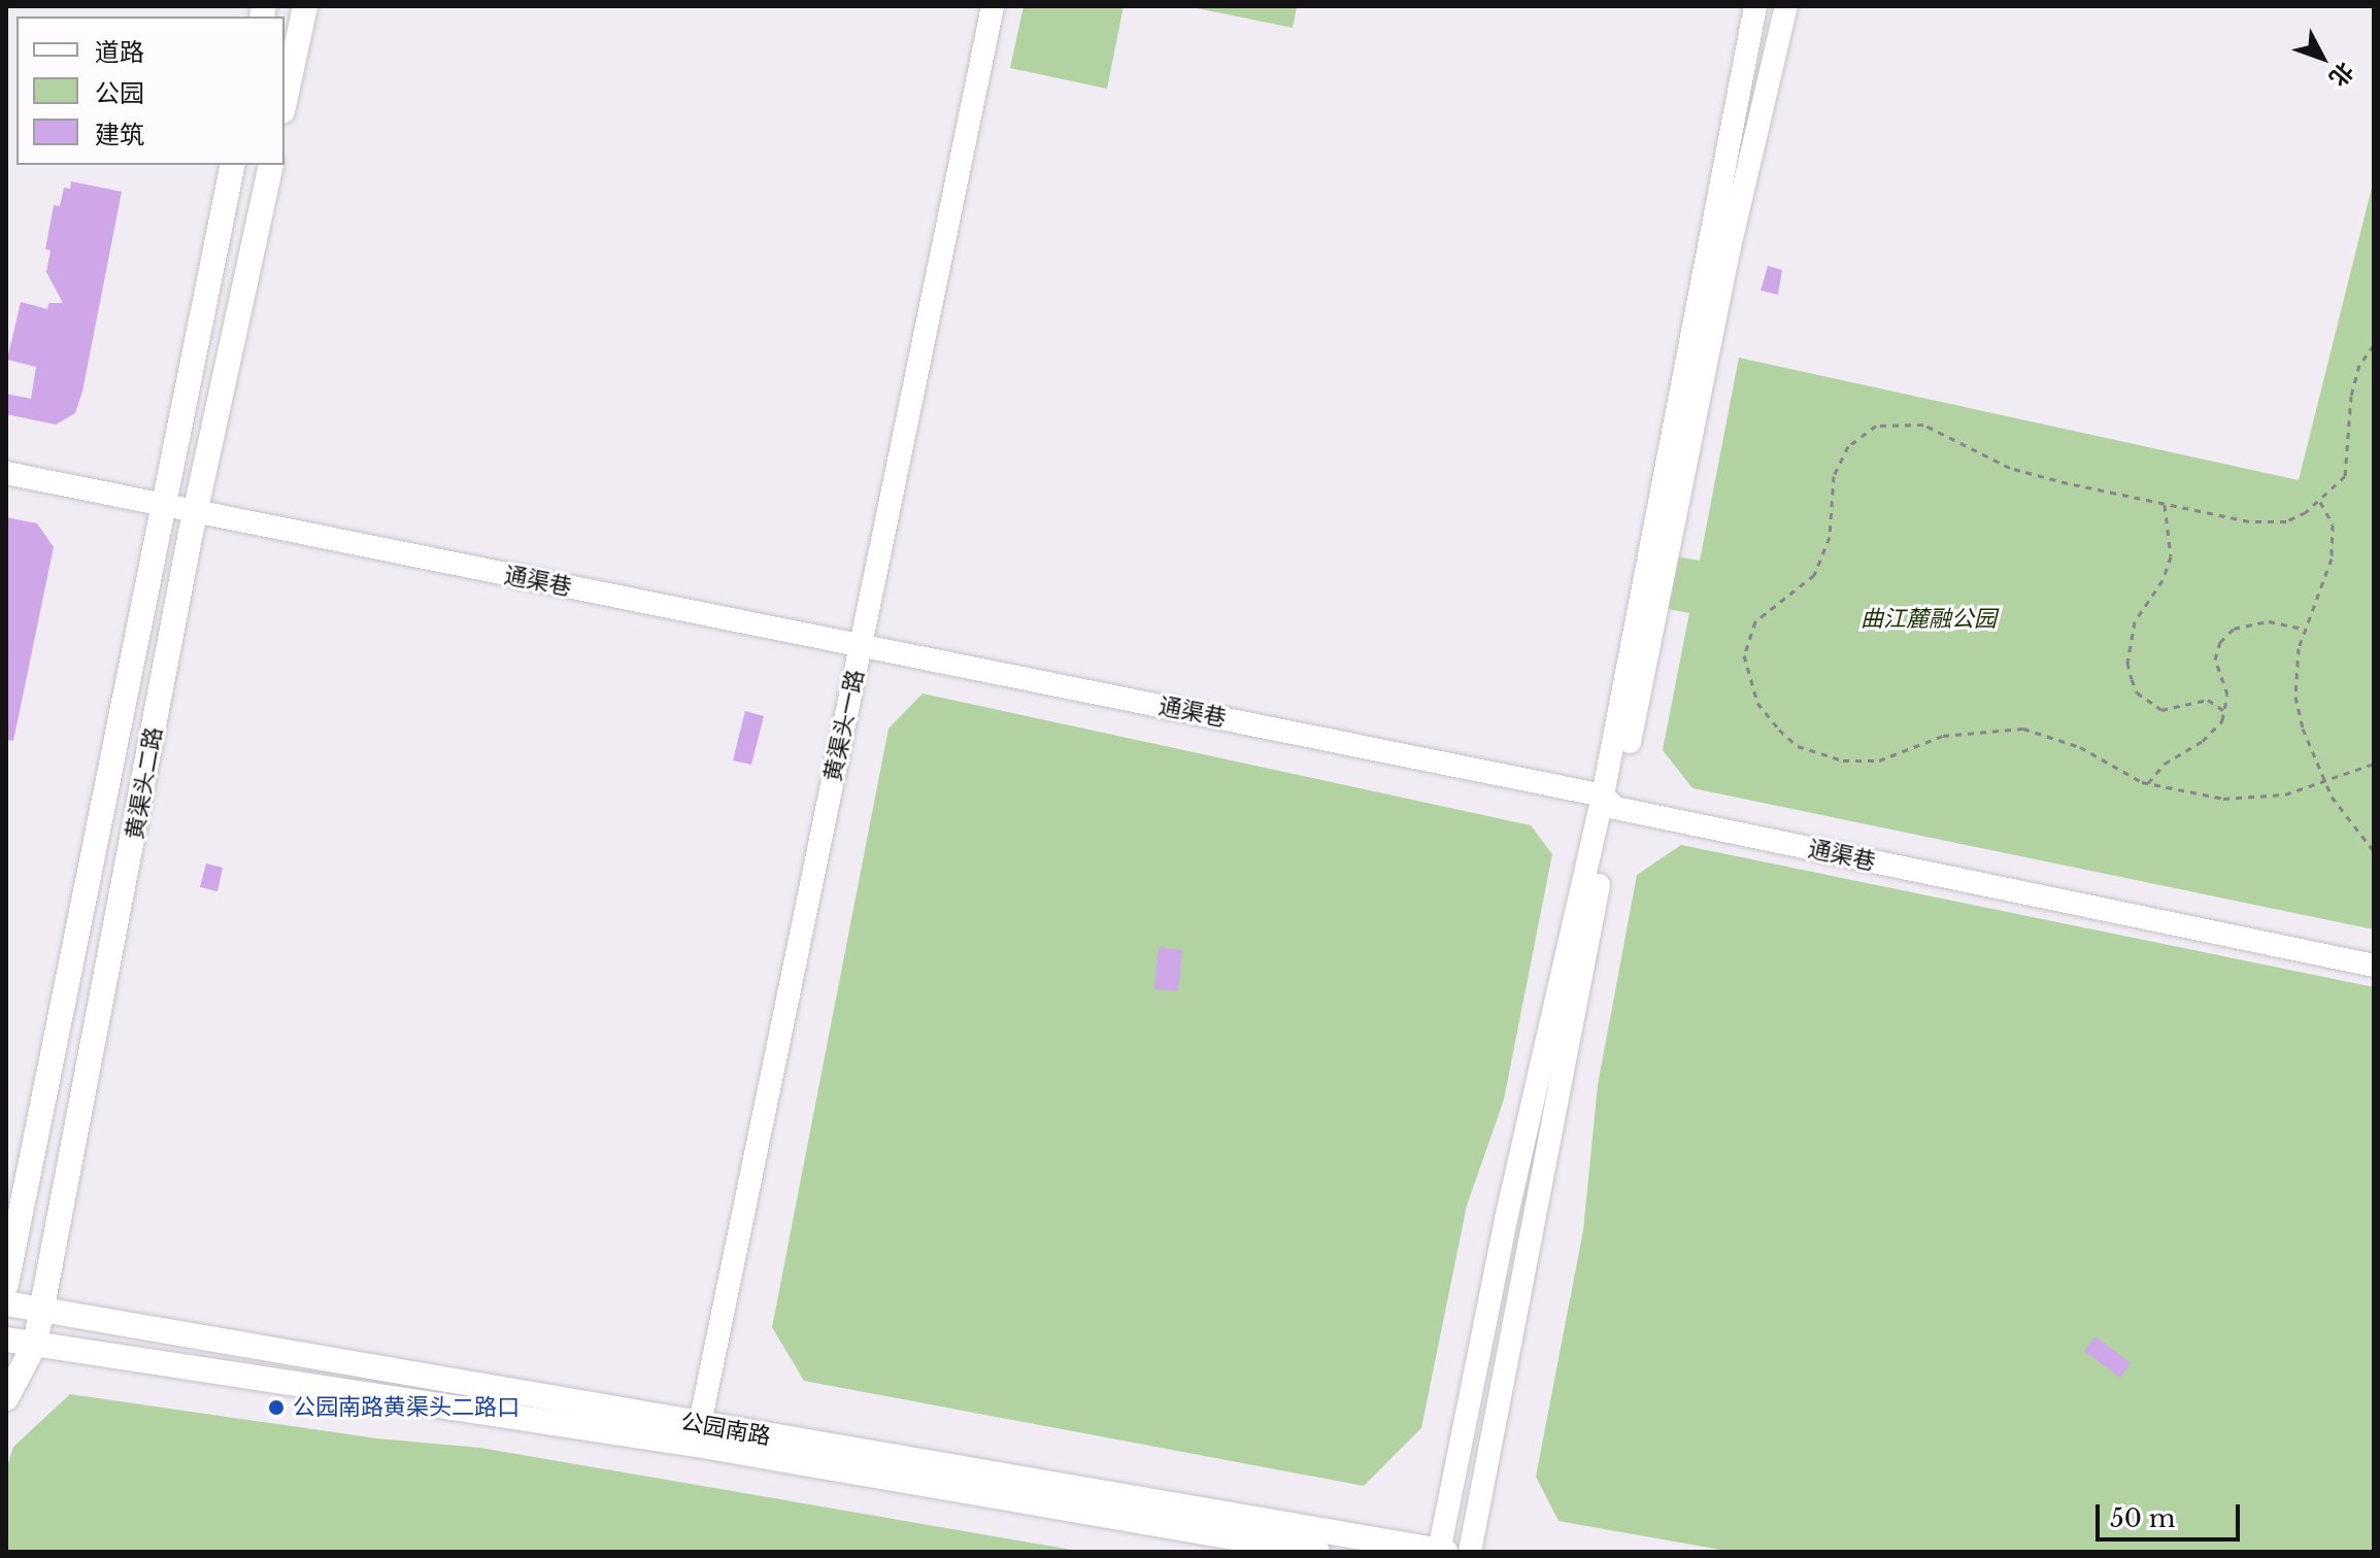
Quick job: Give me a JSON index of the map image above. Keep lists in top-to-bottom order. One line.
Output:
{"streets":{"main road":["黄渠头二路","公园南路"],"street":["通渠巷","黄渠头一路"]},"crossings":[["通渠巷","黄渠头一路"],["通渠巷","黄渠头二路"],["黄渠头一路","公园南路"],["黄渠头二路","公园南路"]],"parks":["曲江麓融公园"],"places":["公园南路黄渠头二路口"],"legend":["道路","公园","建筑"],"scale_bar":"50 m","north":"bottom right"}
